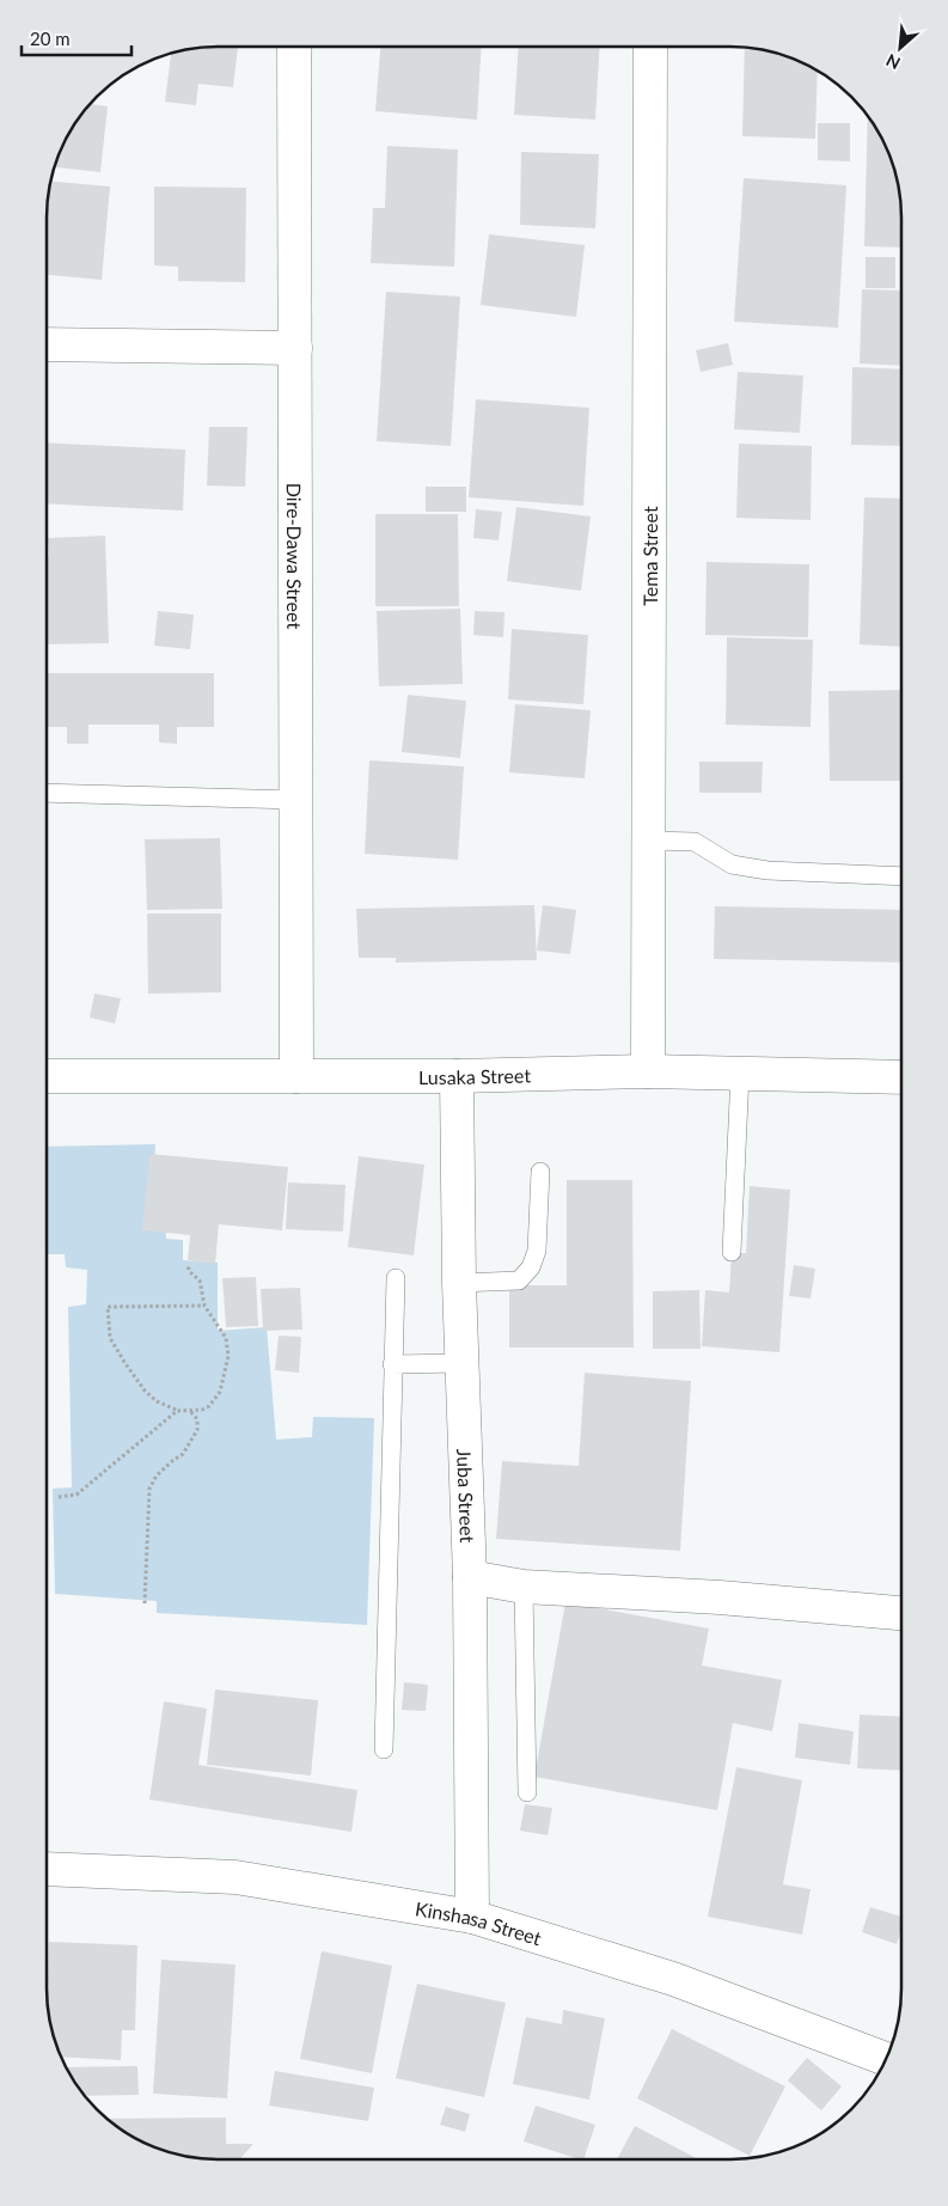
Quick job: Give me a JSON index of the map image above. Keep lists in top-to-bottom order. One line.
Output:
{"streets":{"street":["Tema Street","Dire-Dawa Street","Lusaka Street","Juba Street","Kinshasa Street"]},"crossings":[["Tema Street","Lusaka Street"],["Dire-Dawa Street","Lusaka Street"],["Lusaka Street","Juba Street"],["Juba Street","Kinshasa Street"]],"scale_bar":"20 m","north":"bottom left"}
